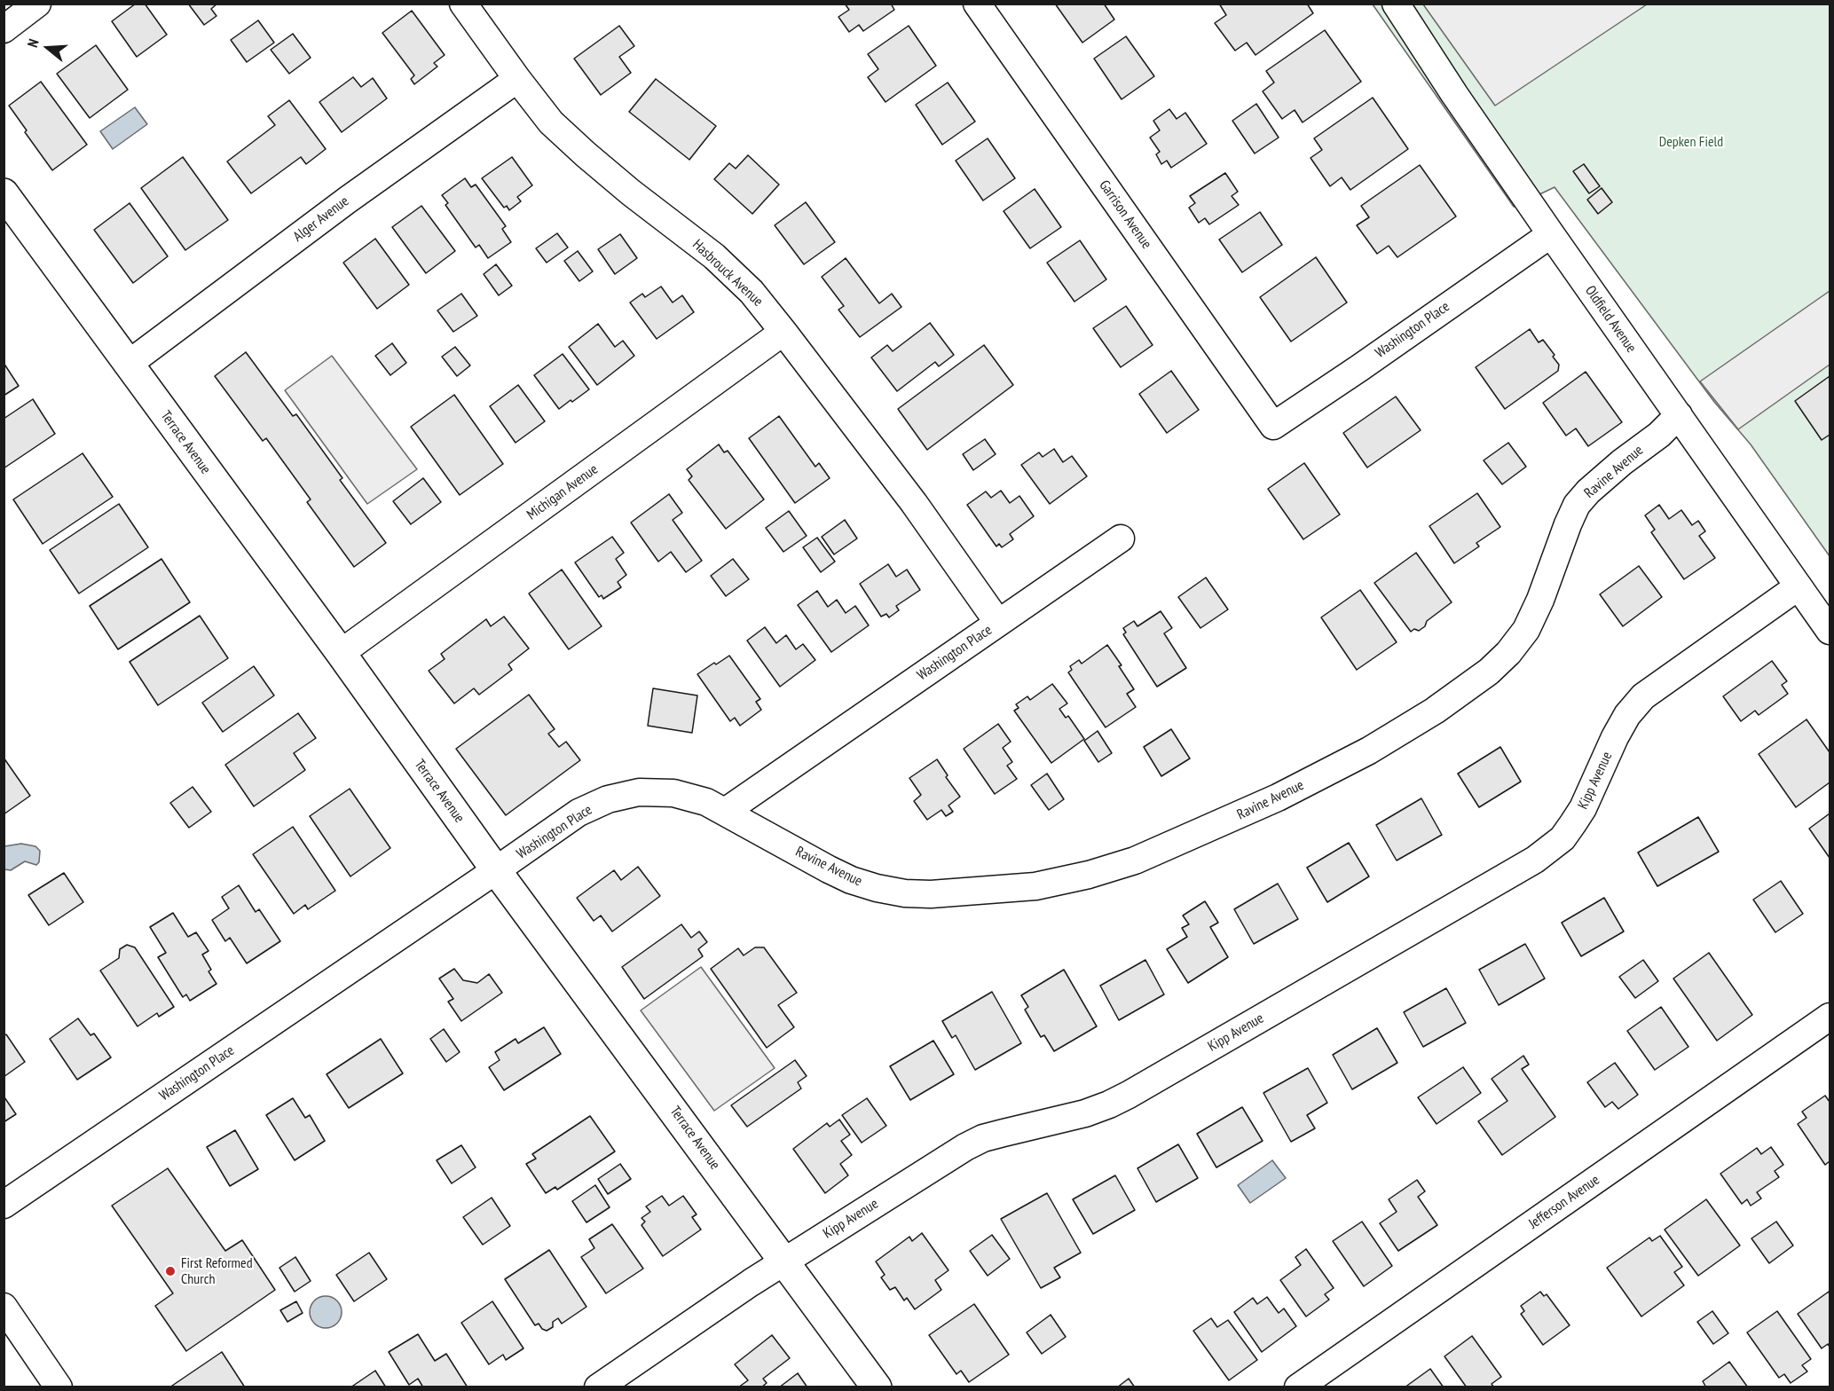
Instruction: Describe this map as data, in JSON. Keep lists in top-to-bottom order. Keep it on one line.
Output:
{"streets":{"main road":["Terrace Avenue"],"street":["Garrison Avenue","Alger Avenue","Hasbrouck Avenue","Oldfield Avenue","Washington Place","Ravine Avenue","Michigan Avenue","Kipp Avenue","Jefferson Avenue"]},"crossings":[["Garrison Avenue","Washington Place"],["Alger Avenue","Hasbrouck Avenue"],["Alger Avenue","Terrace Avenue"],["Hasbrouck Avenue","Washington Place"],["Hasbrouck Avenue","Michigan Avenue"],["Oldfield Avenue","Washington Place"],["Oldfield Avenue","Ravine Avenue"],["Oldfield Avenue","Kipp Avenue"],["Washington Place","Terrace Avenue"],["Washington Place","Ravine Avenue"],["Terrace Avenue","Michigan Avenue"],["Terrace Avenue","Kipp Avenue"]],"parks":["Depken Field"],"places":["First Reformed Church"],"north":"left"}
